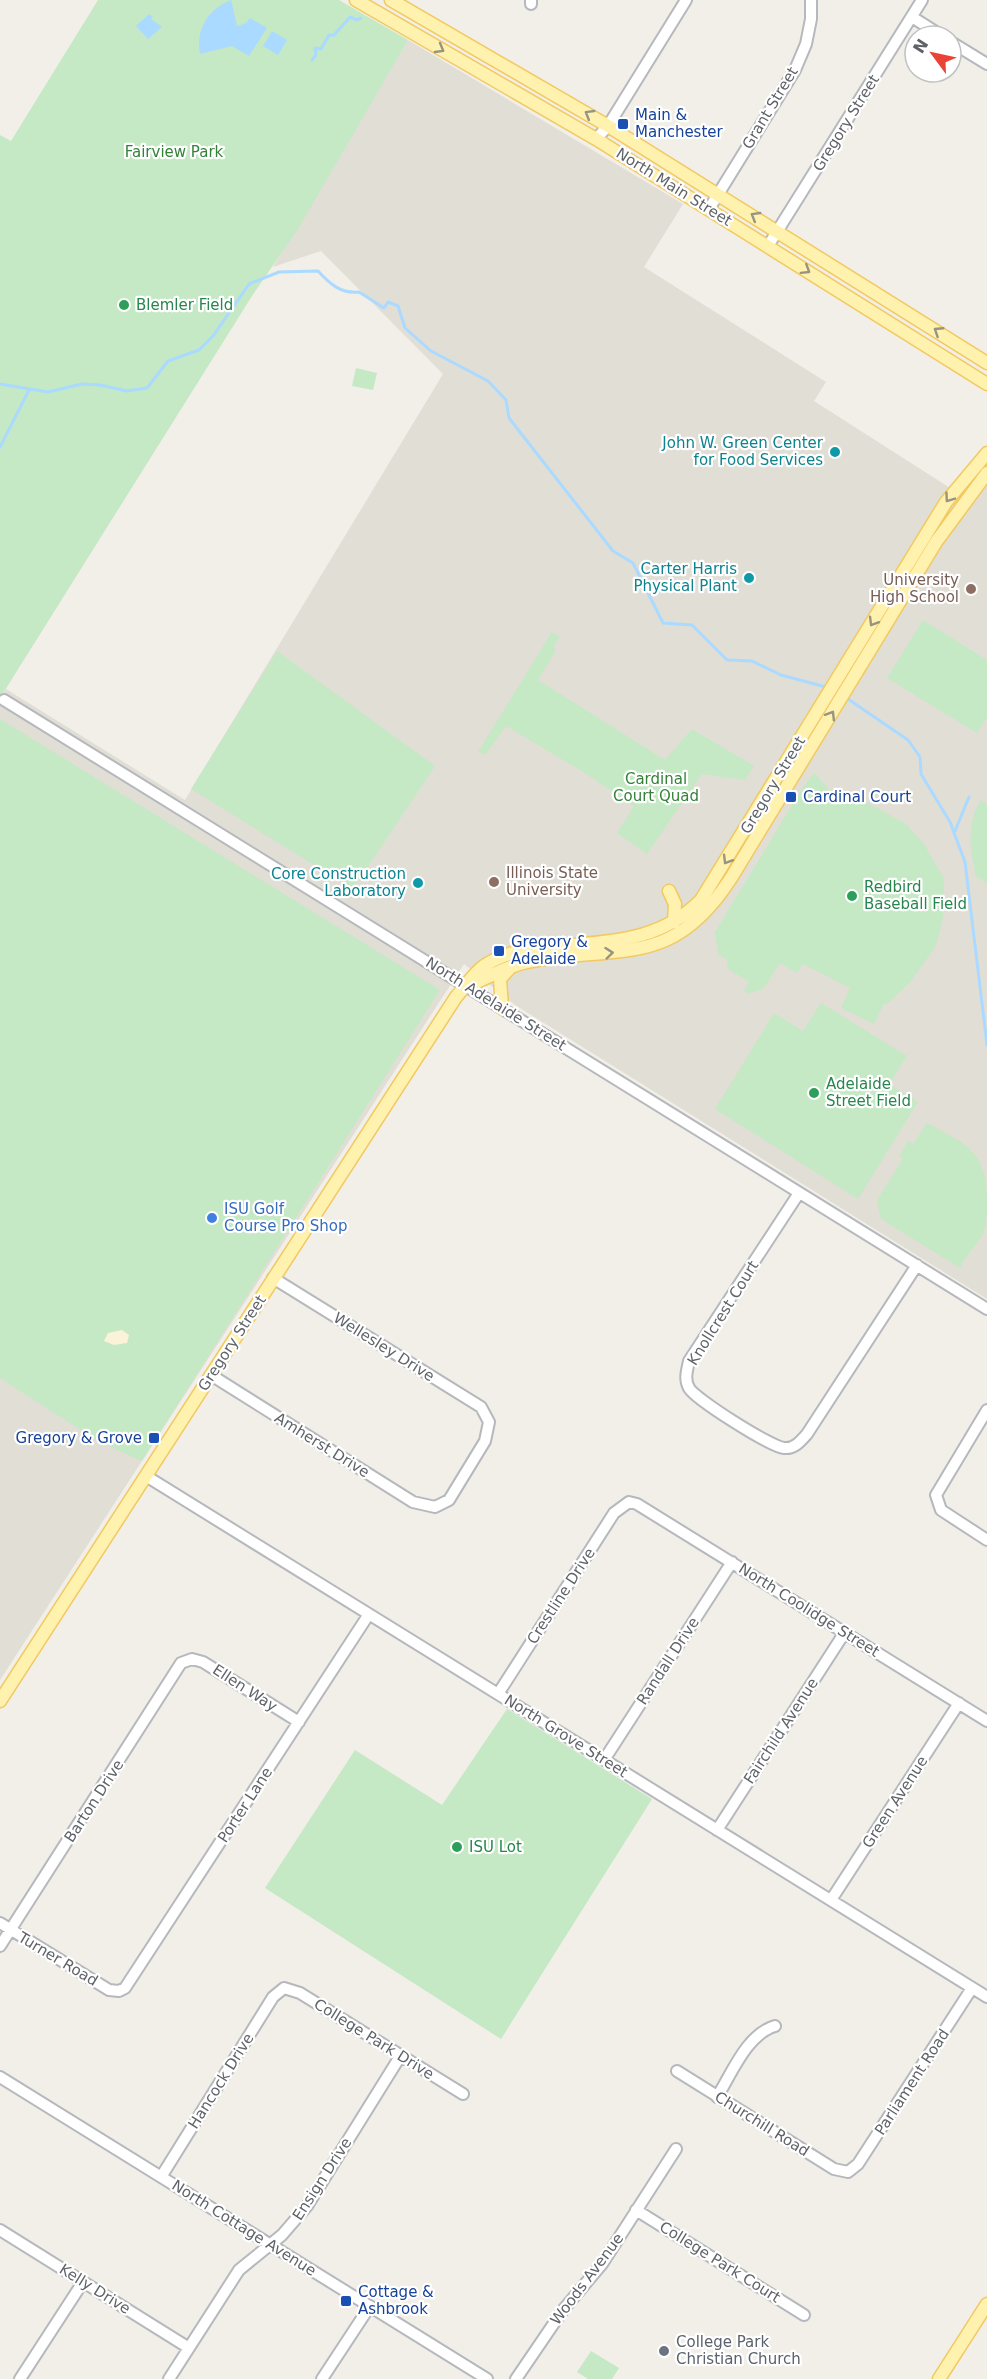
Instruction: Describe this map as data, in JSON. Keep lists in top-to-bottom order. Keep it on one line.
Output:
{"streets":{"main road":["Gregory Street","North Main Street"],"street":["Grant Street","North Adelaide Street","Knollcrest Court","Wellesley Drive","Amherst Drive","Crestline Drive","North Coolidge Street","Randall Drive","Ellen Way","Fairchild Avenue","North Grove Street","Barton Drive","Green Avenue","Porter Lane","Turner Road","College Park Drive","Hancock Drive","Parliament Road","Churchill Road","Ensign Drive","North Cottage Avenue","College Park Court","Woods Avenue","Kelly Drive"]},"crossings":[["Grant Street","North Main Street"],["Gregory Street","North Main Street"],["Gregory Street","North Adelaide Street"],["Gregory Street","Wellesley Drive"],["Gregory Street","Amherst Drive"],["Gregory Street","North Grove Street"],["North Adelaide Street","Knollcrest Court"],["Wellesley Drive","Amherst Drive"],["Crestline Drive","North Coolidge Street"],["Crestline Drive","North Grove Street"],["North Coolidge Street","Randall Drive"],["North Coolidge Street","Fairchild Avenue"],["North Coolidge Street","Green Avenue"],["Randall Drive","North Grove Street"],["Ellen Way","Barton Drive"],["Ellen Way","Porter Lane"],["Fairchild Avenue","North Grove Street"],["North Grove Street","Green Avenue"],["North Grove Street","Porter Lane"],["North Grove Street","Parliament Road"],["Barton Drive","Turner Road"],["Porter Lane","Turner Road"],["College Park Drive","Hancock Drive"],["College Park Drive","Ensign Drive"],["Hancock Drive","North Cottage Avenue"],["Parliament Road","Churchill Road"],["Ensign Drive","North Cottage Avenue"],["Ensign Drive","Kelly Drive"],["College Park Court","Woods Avenue"]],"parks":["Fairview Park","Cardinal Court Quad"],"places":{"transit":["Main & Manchester","Cardinal Court","Gregory & Adelaide","Gregory & Grove","Cottage & Ashbrook"],"other":["Blemler Field","John W. Green Center for Food Services","Carter Harris Physical Plant","University High School","Illinois State University","Core Construction Laboratory","Redbird Baseball Field","Adelaide Street Field","ISU Golf Course Pro Shop","ISU Lot","College Park Christian Church"]},"north":"top left"}
